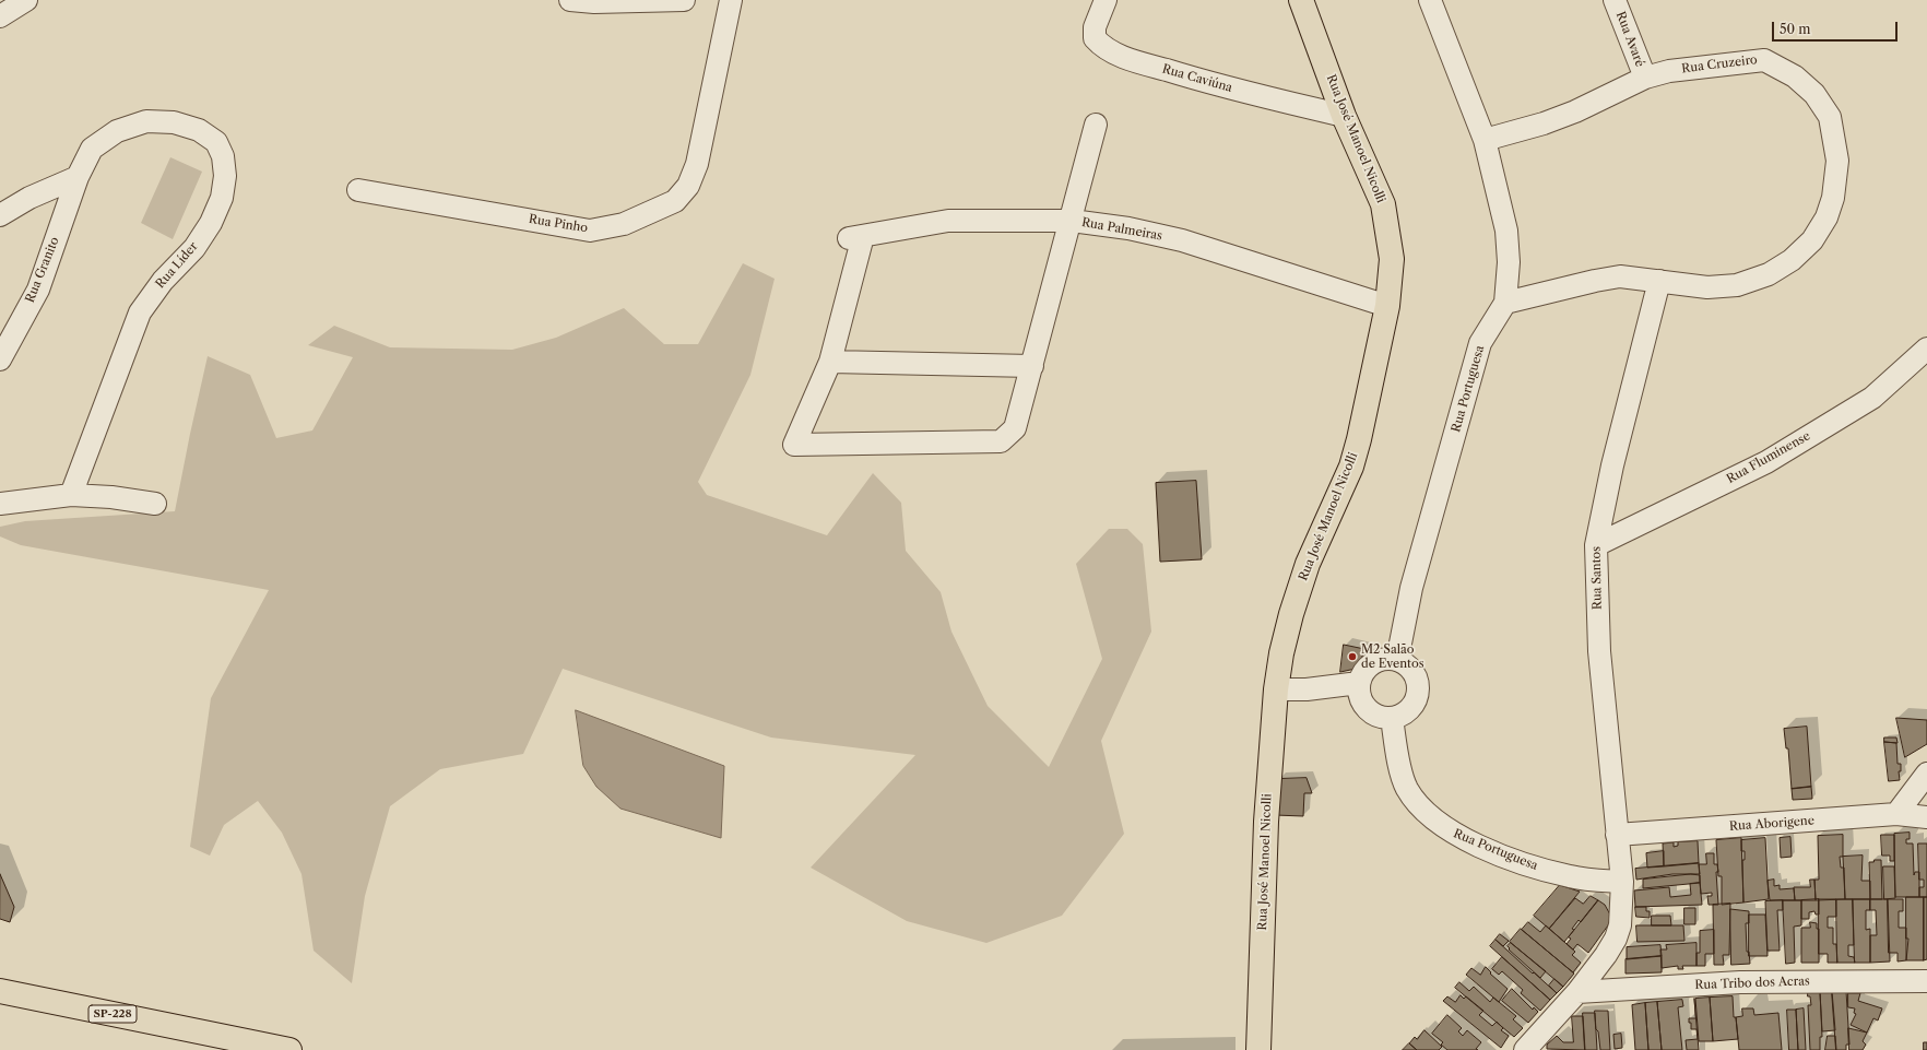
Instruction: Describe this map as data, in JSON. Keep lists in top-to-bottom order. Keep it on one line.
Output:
{"streets":{"main road":["Rua José Manoel Nicolli","SP-228"],"street":["Rua Avaré","Rua Cruzeiro","Rua Caviúna","Rua Pinho","Rua Palmeiras","Rua Líder","Rua Granito","Rua Portuguesa","Rua Fluminense","Rua Santos","Rua Aborigene","Rua Tribo dos Acras"]},"crossings":[["Rua Avaré","Rua Cruzeiro"],["Rua Cruzeiro","Rua Portuguesa"],["Rua Cruzeiro","Rua Santos"],["Rua Caviúna","Rua José Manoel Nicolli"],["Rua José Manoel Nicolli","Rua Palmeiras"],["Rua Líder","Rua Granito"],["Rua Portuguesa","Rua Santos"],["Rua Fluminense","Rua Santos"],["Rua Santos","Rua Aborigene"],["Rua Santos","Rua Tribo dos Acras"]],"places":["M2 Salão de Eventos"],"scale_bar":"50 m"}
